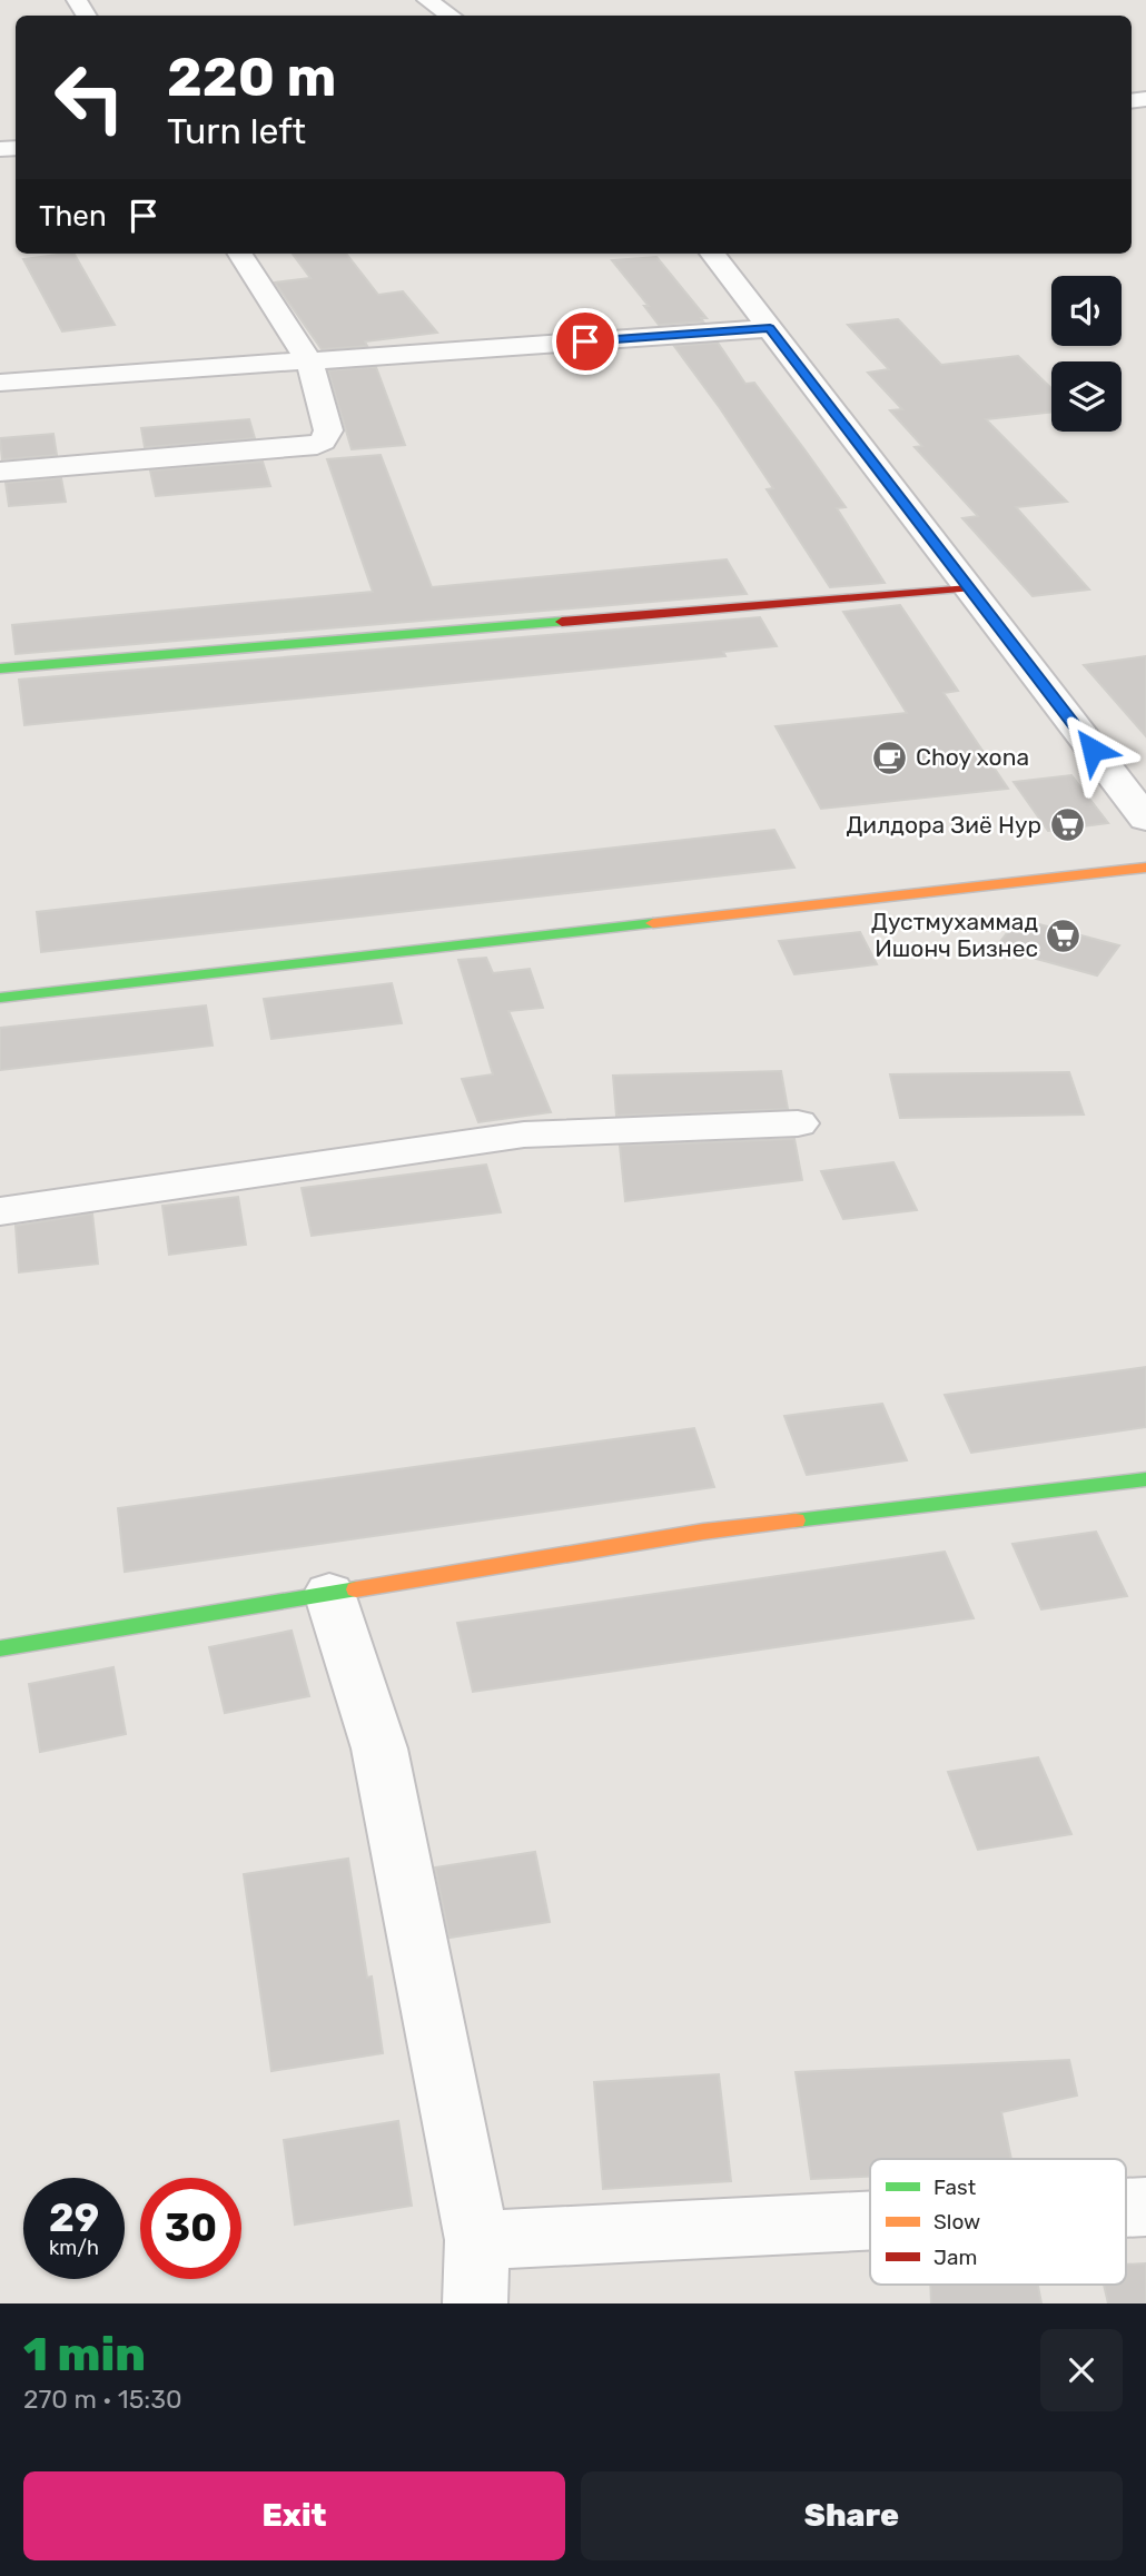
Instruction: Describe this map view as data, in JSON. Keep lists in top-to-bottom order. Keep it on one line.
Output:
{"places":{"cafe":["Choy xona"],"supermarket":["Дилдора Зиё Нур","Дустмухаммад Ишонч Бизнес"]},"legend":["Fast","Slow","Jam"],"page":{"turn":["220 m","Turn left"],"then":"Then","speed":"29 km/h","limit":"30","heading":["1 min","270 m · 15:30"],"buttons":["Exit","Share"]}}
